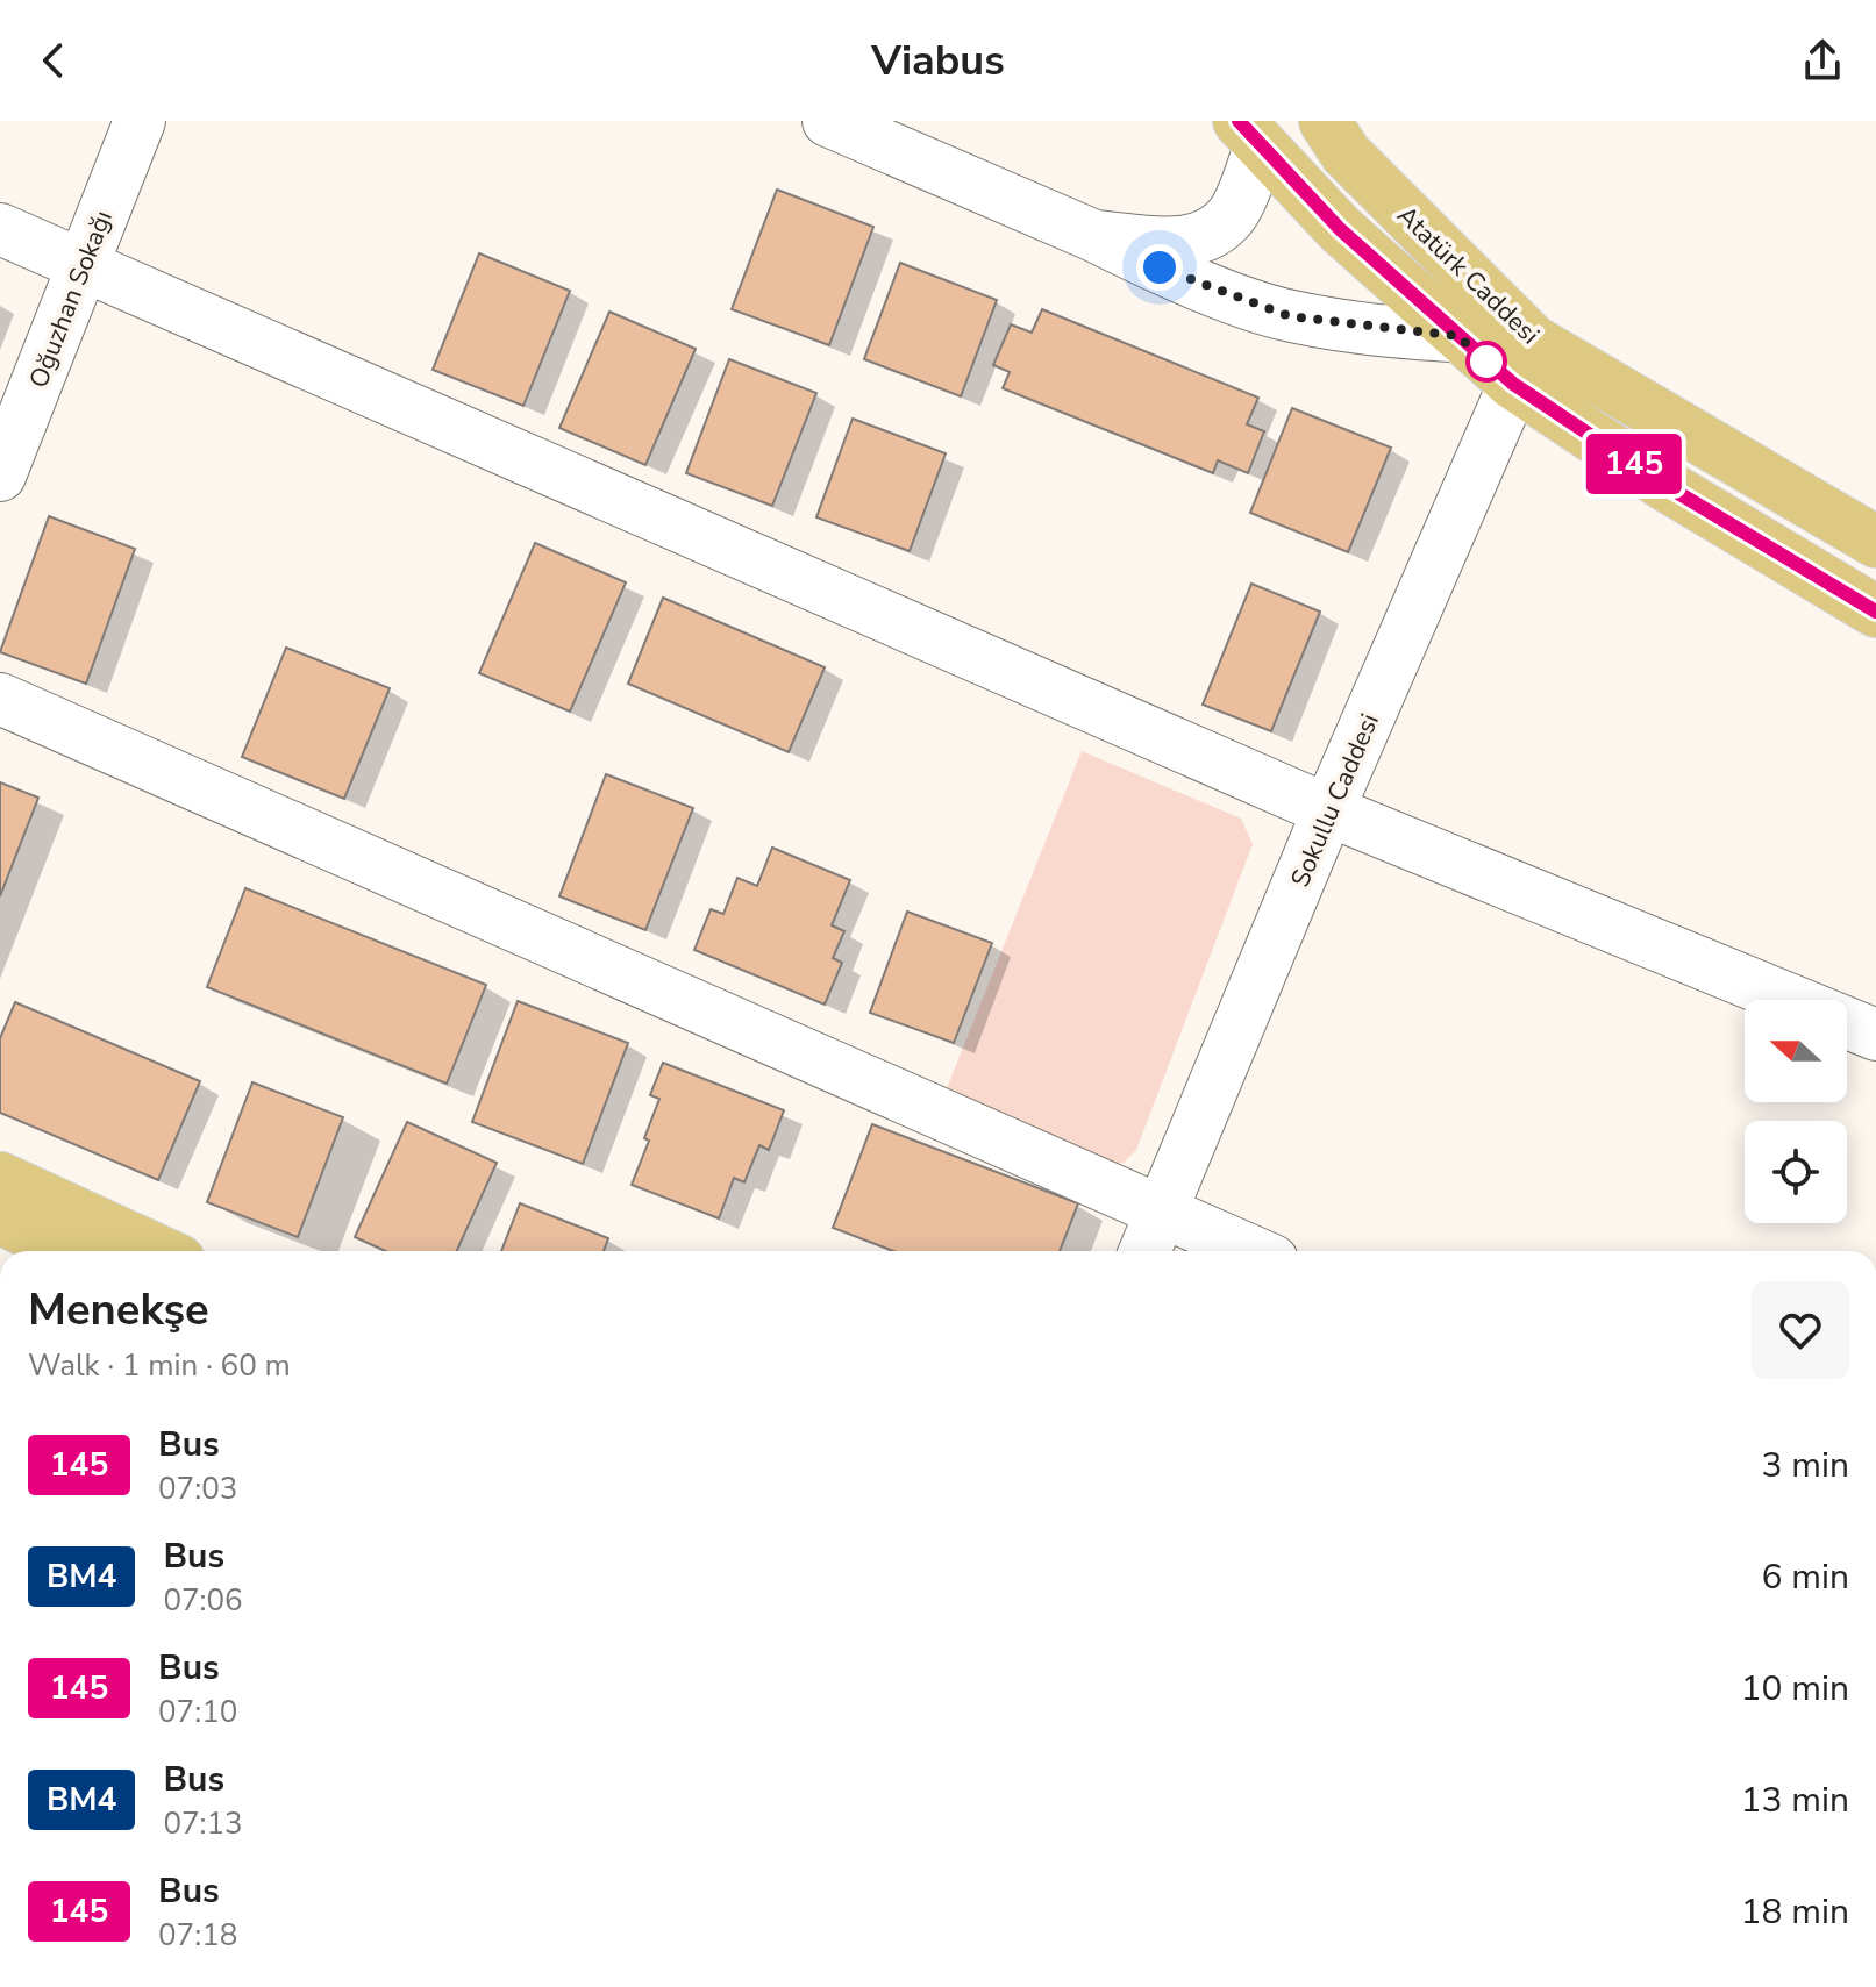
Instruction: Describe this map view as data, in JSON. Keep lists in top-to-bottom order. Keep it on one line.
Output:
{"streets":{"main road":["Atatürk Caddesi"],"street":["Oğuzhan Sokağı","Sokullu Caddesi"]},"crossings":[["Atatürk Caddesi","Sokullu Caddesi"]],"lines":["bus line 145"],"north":"left","page":{"header":"Viabus","on_map":"145","heading":["Menekşe","Walk · 1 min · 60 m"],"list":[{"mark":"145","name":"Bus","note":"07:03","value":"3 min"},{"mark":"BM4","name":"Bus","note":"07:06","value":"6 min"},{"mark":"145","name":"Bus","note":"07:10","value":"10 min"},{"mark":"BM4","name":"Bus","note":"07:13","value":"13 min"},{"mark":"145","name":"Bus","note":"07:18","value":"18 min"}]}}
